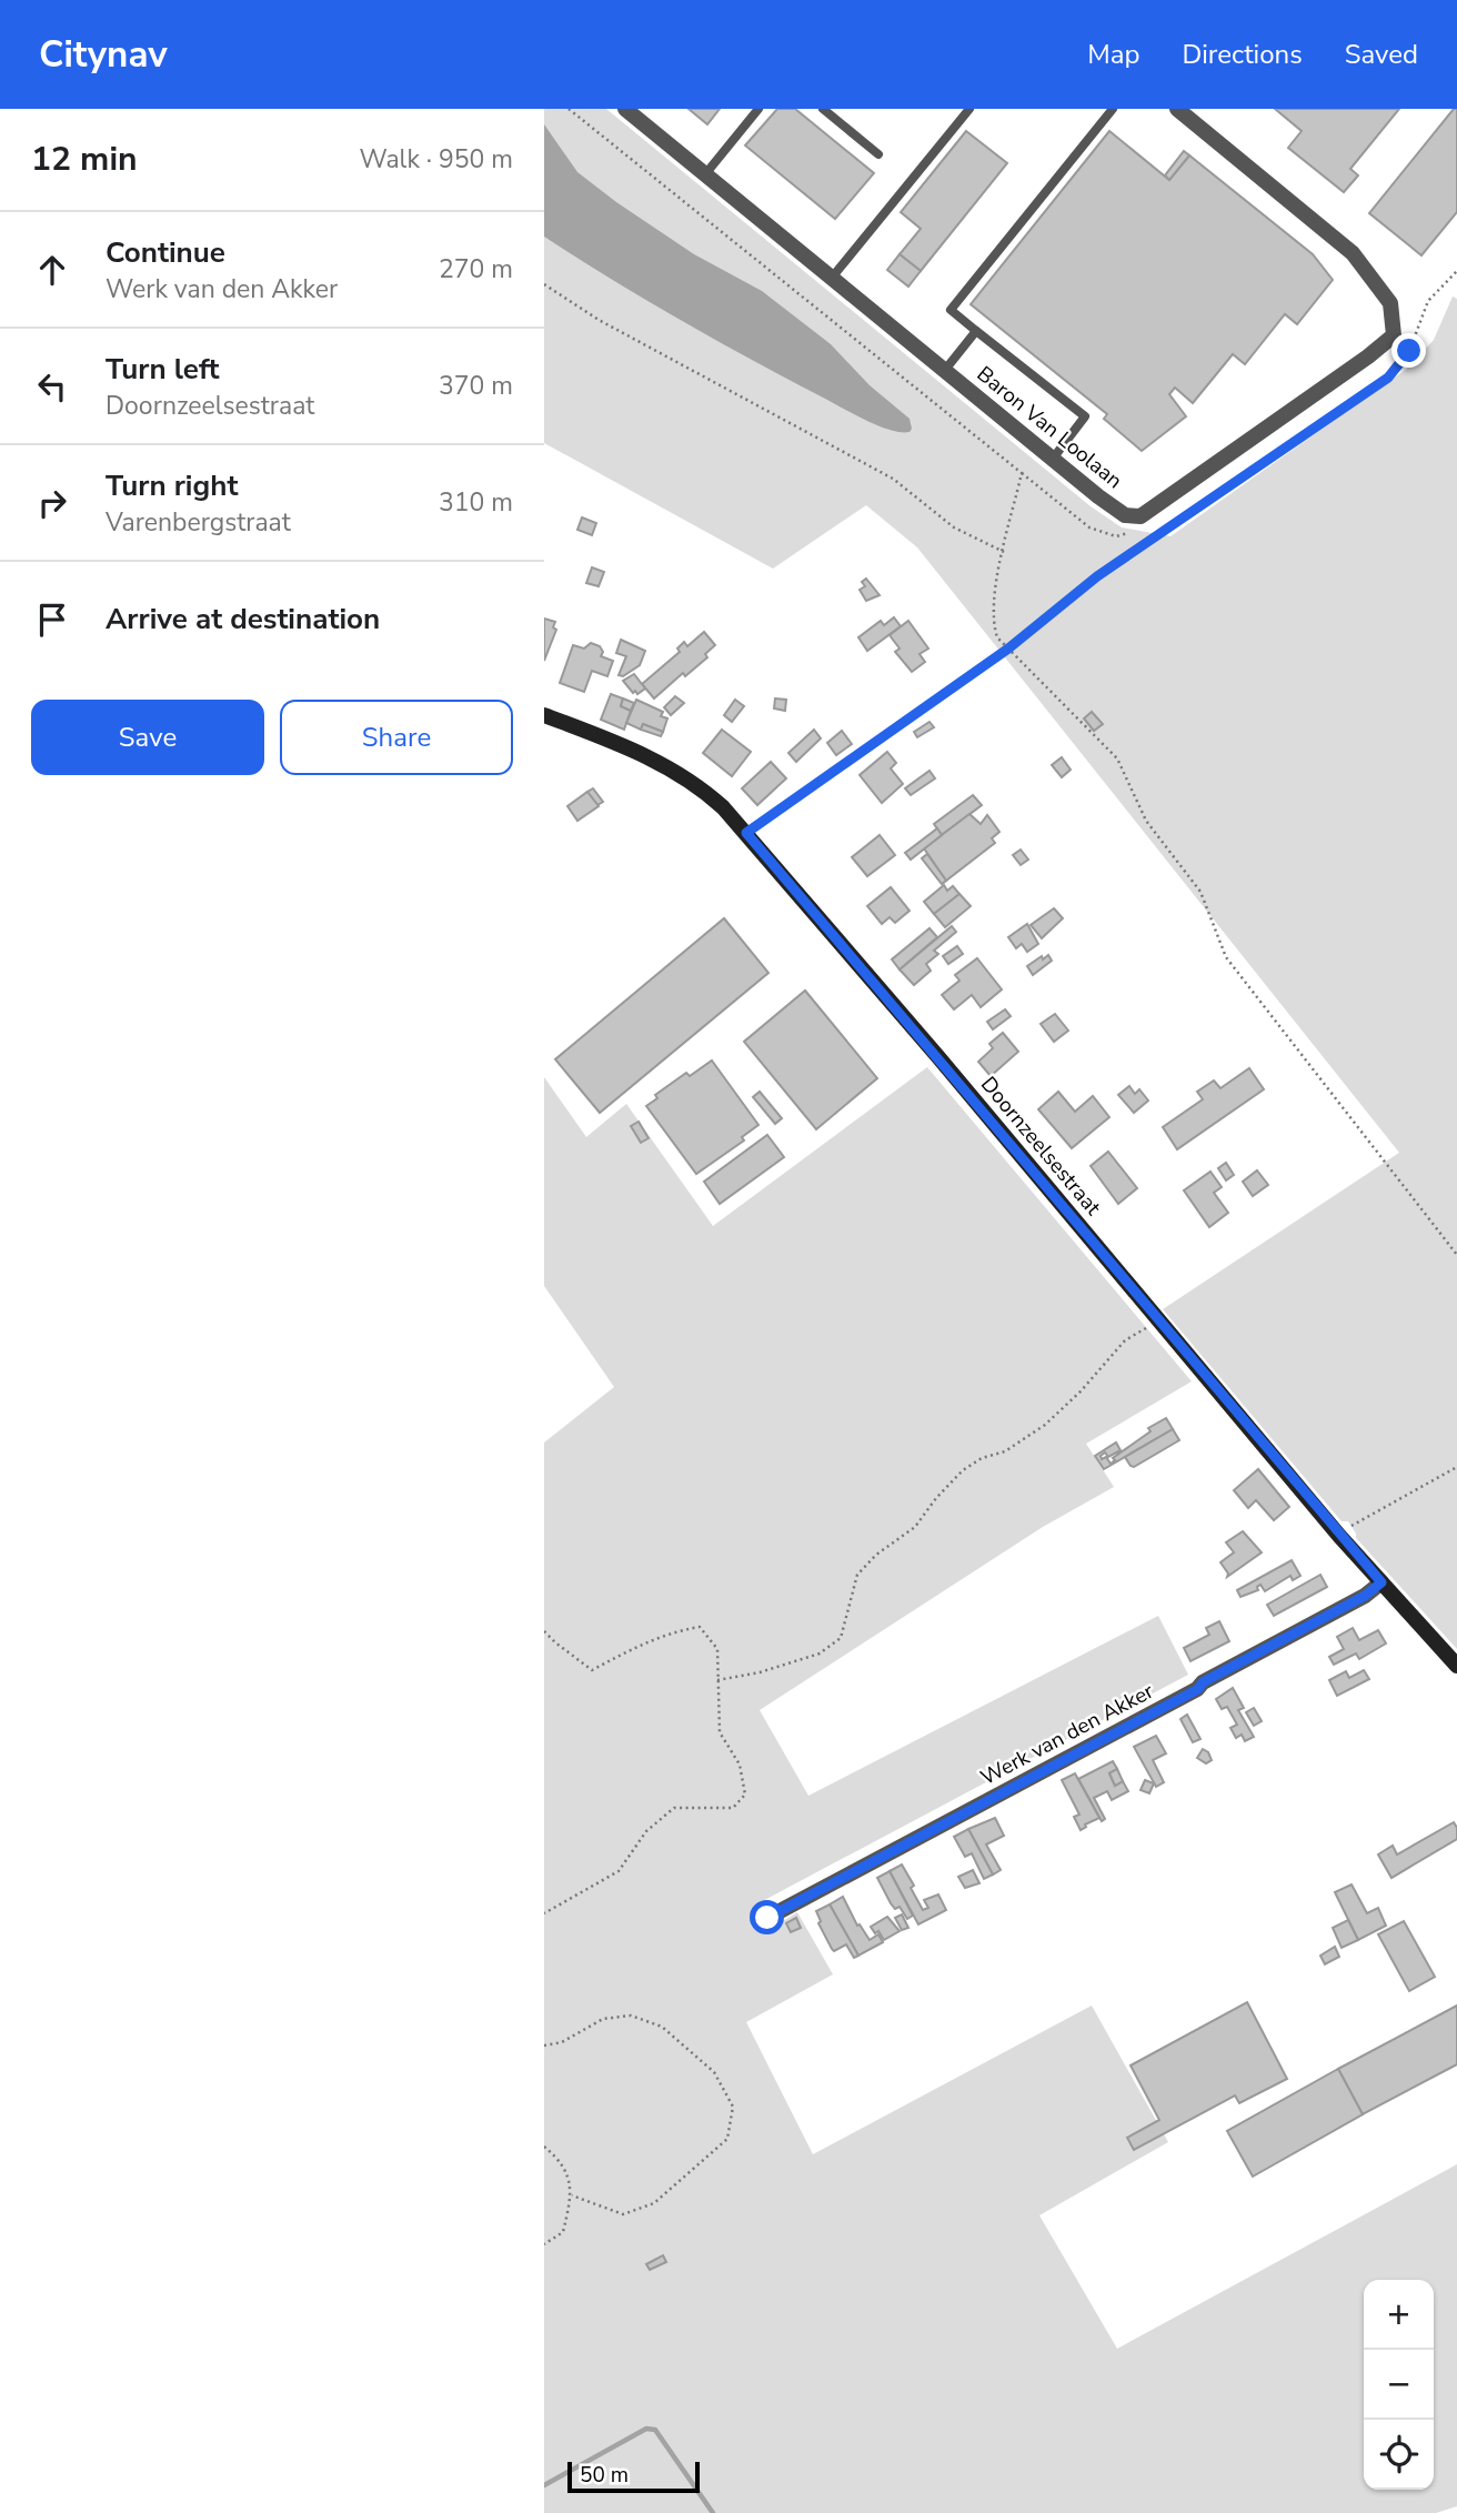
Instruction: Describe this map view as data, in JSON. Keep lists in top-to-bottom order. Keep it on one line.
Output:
{"streets":{"main road":["Doornzeelsestraat"],"street":["Baron Van Loolaan","Werk van den Akker"]},"crossings":[["Doornzeelsestraat","Werk van den Akker"]],"scale_bar":"50 m","page":{"header":"Citynav","nav":["Map","Directions","Saved"],"heading":["12 min","Walk · 950 m"],"list":[["Continue","Werk van den Akker","270 m"],["Turn left","Doornzeelsestraat","370 m"],["Turn right","Varenbergstraat","310 m"],"Arrive at destination"],"buttons":["Save","Share"],"map_buttons":["+","−"],"scale":"50 m"}}
